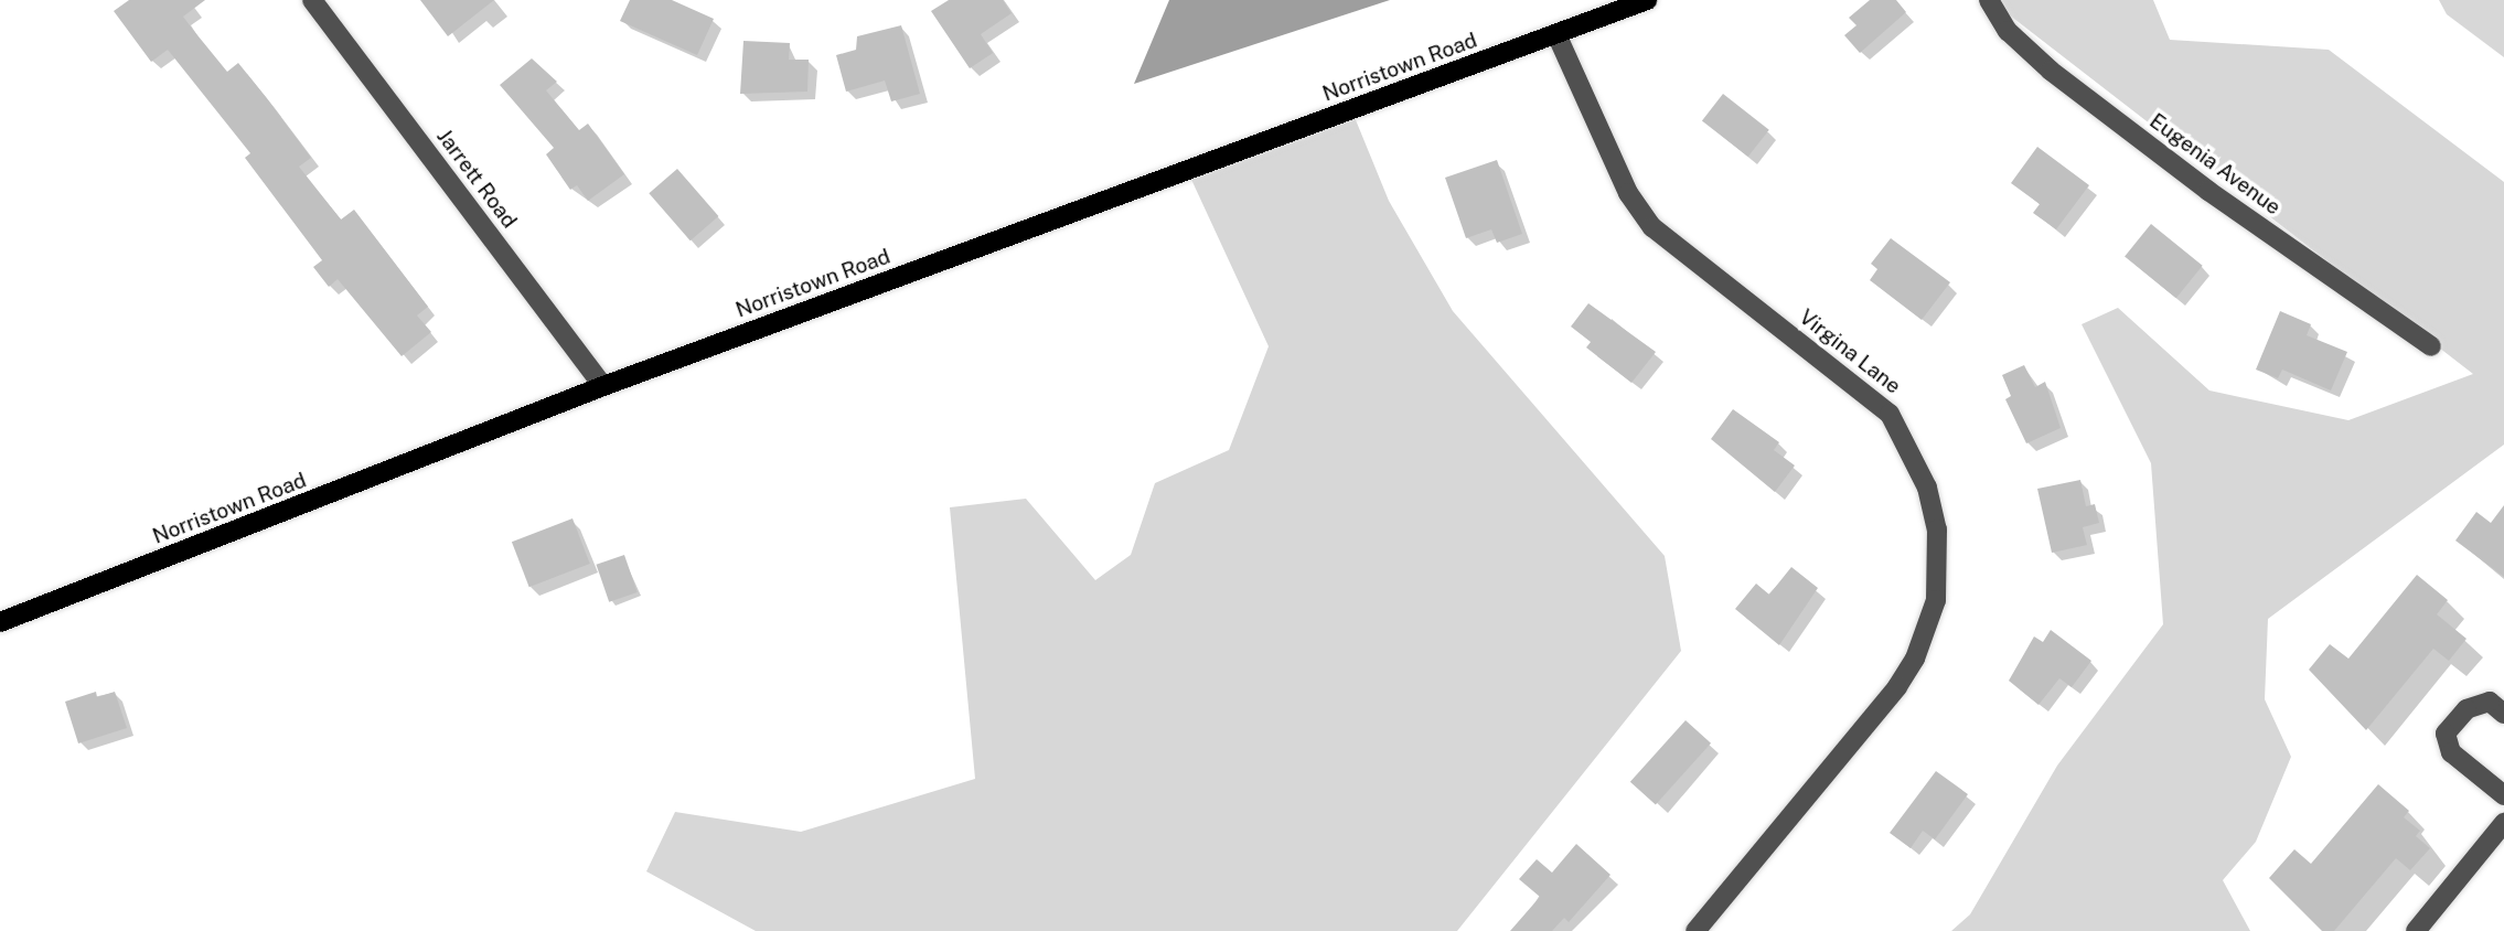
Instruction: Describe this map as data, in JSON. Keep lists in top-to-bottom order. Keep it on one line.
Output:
{"streets":{"main road":["Norristown Road"],"street":["Eugenia Avenue","Jarrett Road","Virgina Lane"]},"crossings":[["Norristown Road","Jarrett Road"],["Norristown Road","Virgina Lane"]]}
